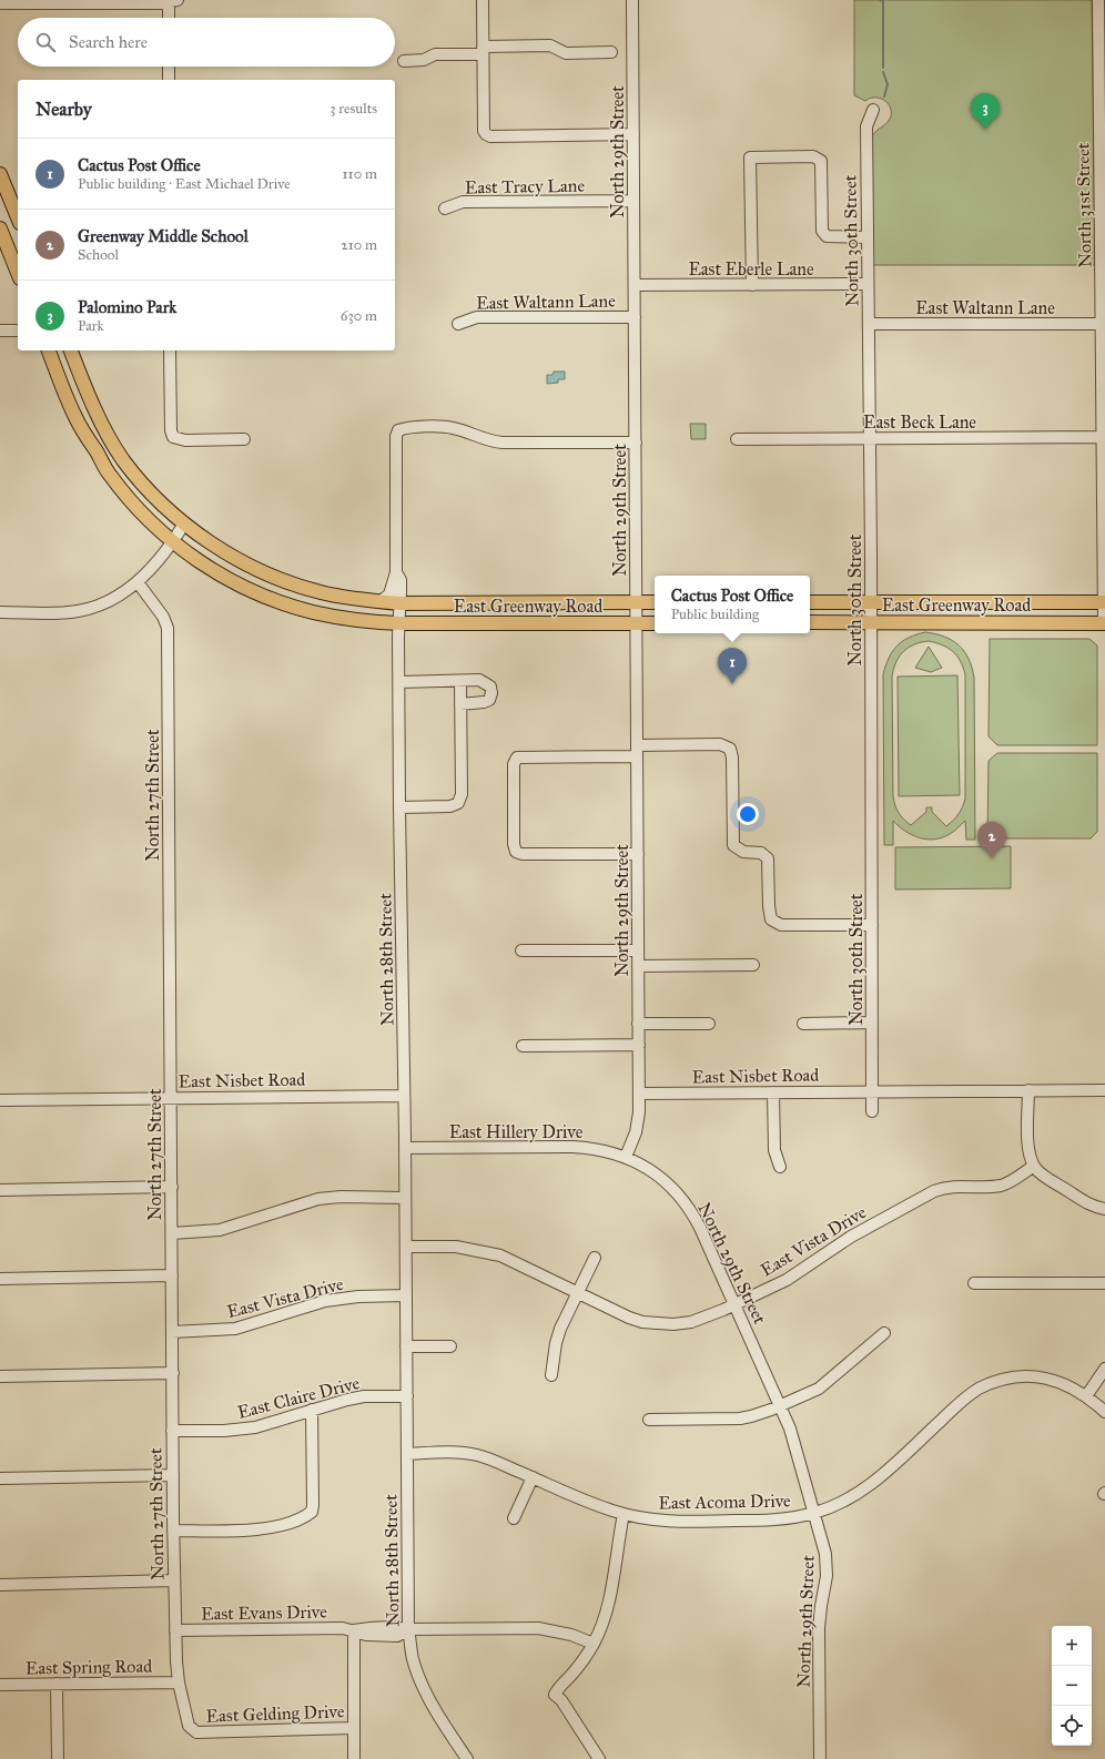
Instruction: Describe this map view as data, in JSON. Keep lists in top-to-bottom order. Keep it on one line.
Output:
{"streets":{"main road":["East Greenway Road"],"street":["North 29th Street","East Tracy Lane","North 31st Street","North 30th Street","East Eberle Lane","East Waltann Lane","East Beck Lane","North 27th Street","North 28th Street","East Nisbet Road","East Hillery Drive","East Vista Drive","East Claire Drive","East Acoma Drive","East Evans Drive","East Spring Road","East Gelding Drive"]},"crossings":[["North 29th Street","East Tracy Lane"],["North 29th Street","East Eberle Lane"],["North 29th Street","East Waltann Lane"],["North 29th Street","East Greenway Road"],["North 29th Street","North 28th Street"],["North 29th Street","East Nisbet Road"],["North 29th Street","East Hillery Drive"],["North 29th Street","East Vista Drive"],["North 29th Street","East Acoma Drive"],["North 31st Street","East Waltann Lane"],["North 31st Street","East Beck Lane"],["North 31st Street","East Greenway Road"],["North 30th Street","East Eberle Lane"],["North 30th Street","East Waltann Lane"],["North 30th Street","East Beck Lane"],["North 30th Street","East Greenway Road"],["North 30th Street","East Nisbet Road"],["East Greenway Road","North 28th Street"],["North 27th Street","East Nisbet Road"],["North 27th Street","East Vista Drive"],["North 27th Street","East Claire Drive"],["North 27th Street","East Evans Drive"],["North 27th Street","East Spring Road"],["North 27th Street","East Gelding Drive"],["North 28th Street","East Nisbet Road"],["North 28th Street","East Hillery Drive"],["North 28th Street","East Vista Drive"],["North 28th Street","East Claire Drive"],["North 28th Street","East Acoma Drive"],["North 28th Street","East Evans Drive"]],"page":{"search":"Search here","heading":["Nearby","3 results"],"pins":["3","1","2"],"list":[{"mark":"1","name":"Cactus Post Office","note":"Public building · East Michael Drive","value":"110 m"},{"mark":"2","name":"Greenway Middle School","note":"School","value":"210 m"},{"mark":"3","name":"Palomino Park","note":"Park","value":"630 m"}],"popup":["Cactus Post Office","Public building"],"map_buttons":["+","−"]}}
